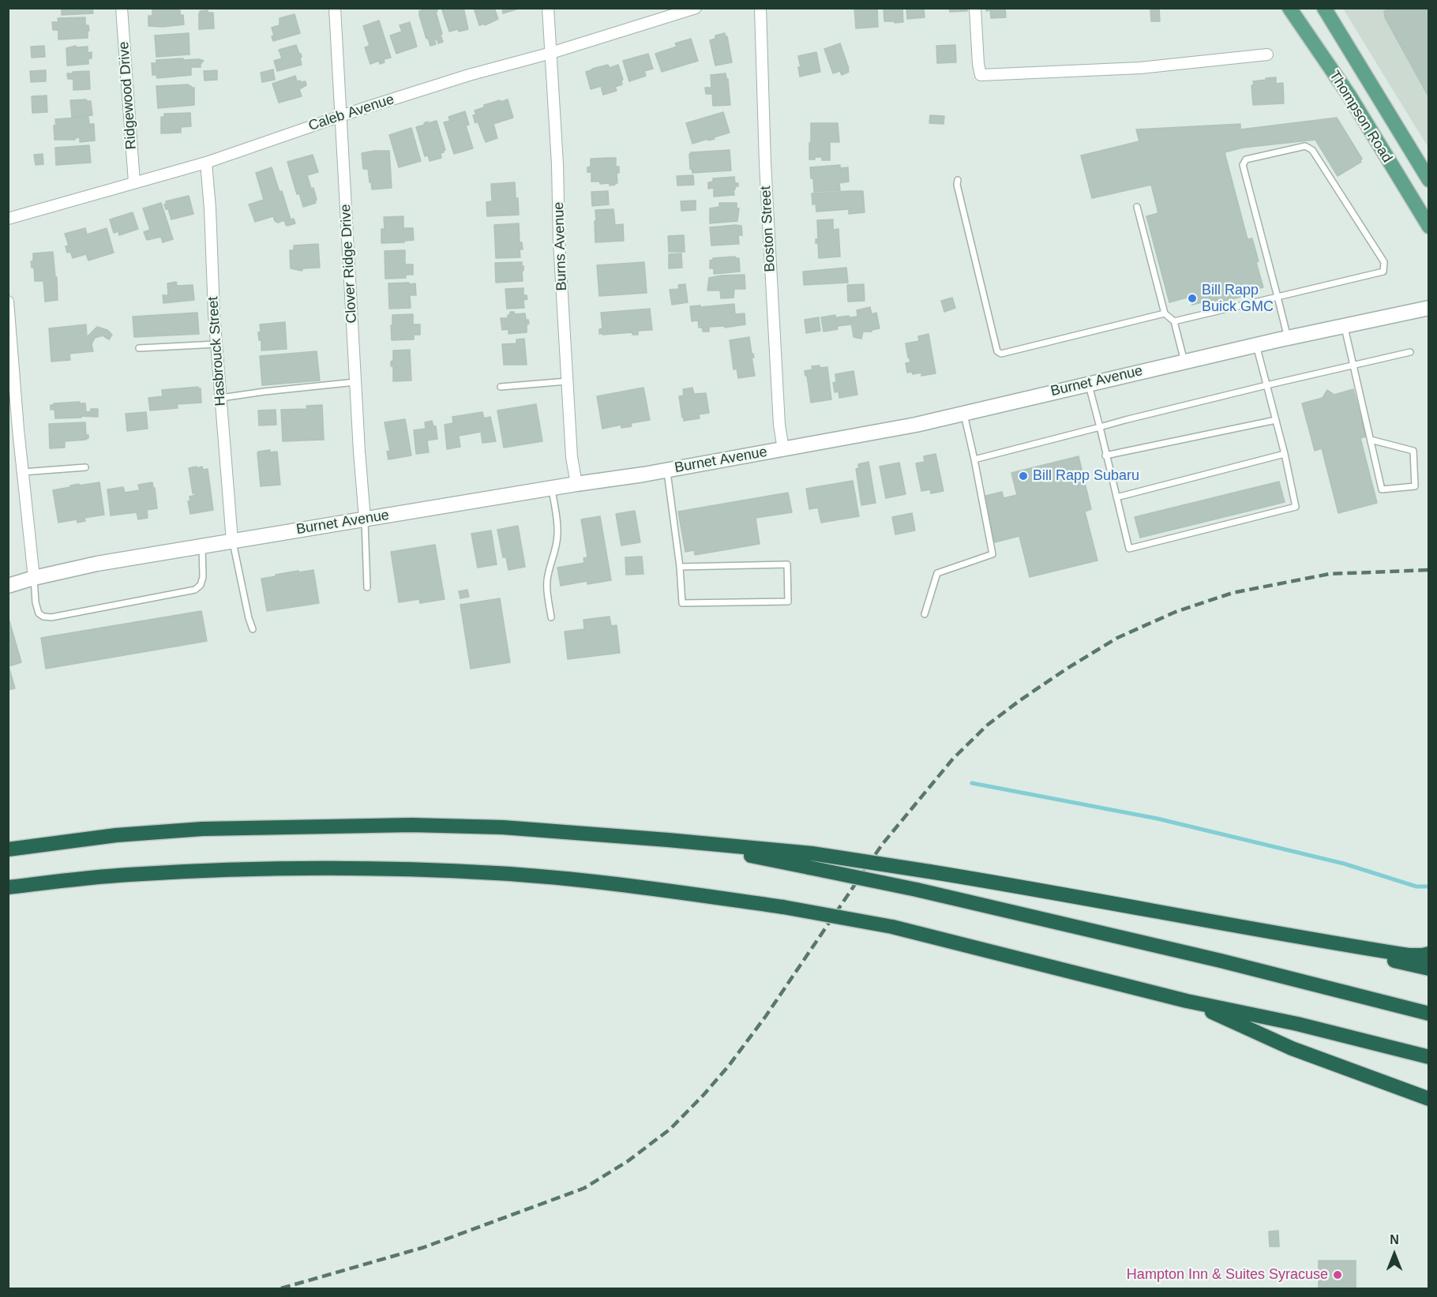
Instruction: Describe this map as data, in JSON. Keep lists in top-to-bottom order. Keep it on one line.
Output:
{"streets":{"main road":["Thompson Road"],"street":["Ridgewood Drive","Caleb Avenue","Boston Street","Burns Avenue","Clover Ridge Drive","Hasbrouck Street","Burnet Avenue"]},"crossings":[["Ridgewood Drive","Caleb Avenue"],["Caleb Avenue","Burns Avenue"],["Caleb Avenue","Clover Ridge Drive"],["Caleb Avenue","Hasbrouck Street"],["Boston Street","Burnet Avenue"],["Burns Avenue","Burnet Avenue"],["Clover Ridge Drive","Burnet Avenue"],["Hasbrouck Street","Burnet Avenue"]],"places":["Bill Rapp Buick GMC","Bill Rapp Subaru","Hampton Inn & Suites Syracuse"],"north":"top"}
